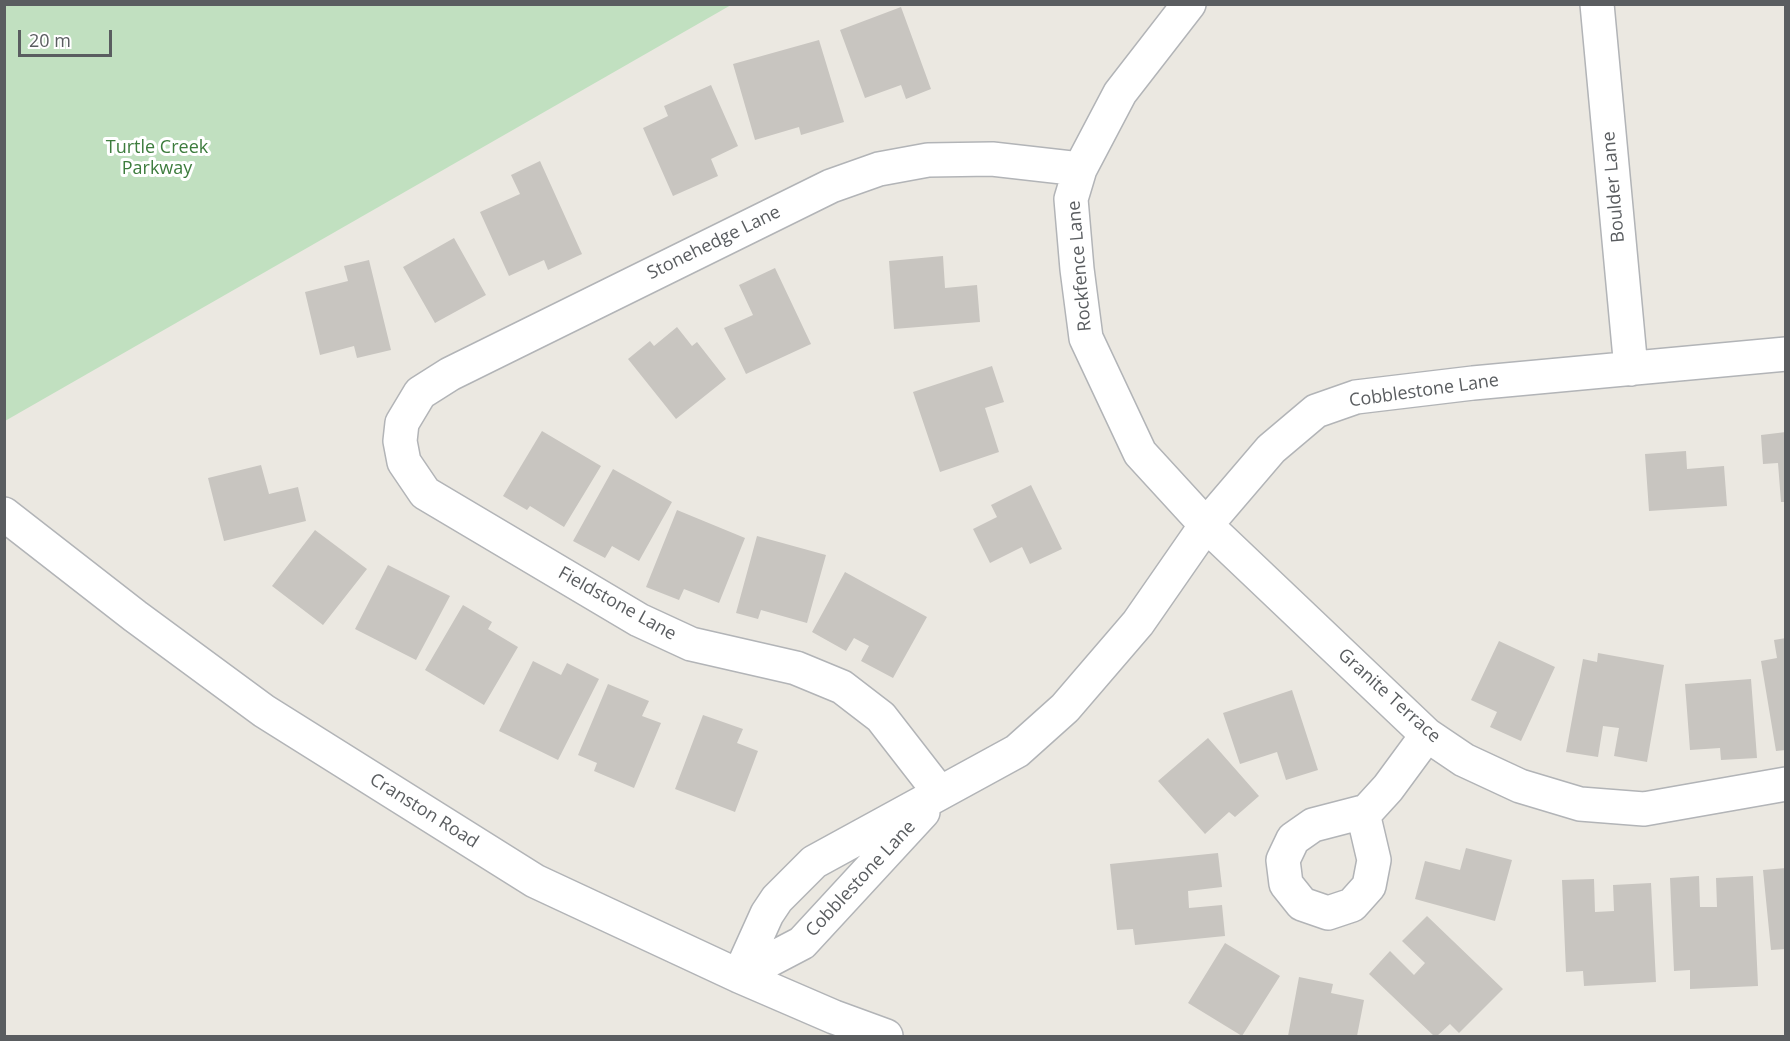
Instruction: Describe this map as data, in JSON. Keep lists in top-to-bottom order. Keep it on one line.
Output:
{"streets":{"street":["Boulder Lane","Stonehedge Lane","Rockfence Lane","Cobblestone Lane","Fieldstone Lane","Granite Terrace","Cranston Road"]},"crossings":[["Boulder Lane","Cobblestone Lane"],["Stonehedge Lane","Rockfence Lane"],["Stonehedge Lane","Fieldstone Lane"],["Rockfence Lane","Cobblestone Lane"],["Rockfence Lane","Granite Terrace"],["Cobblestone Lane","Fieldstone Lane"],["Cobblestone Lane","Granite Terrace"],["Cobblestone Lane","Cranston Road"]],"parks":["Turtle Creek Parkway"],"scale_bar":"20 m"}
